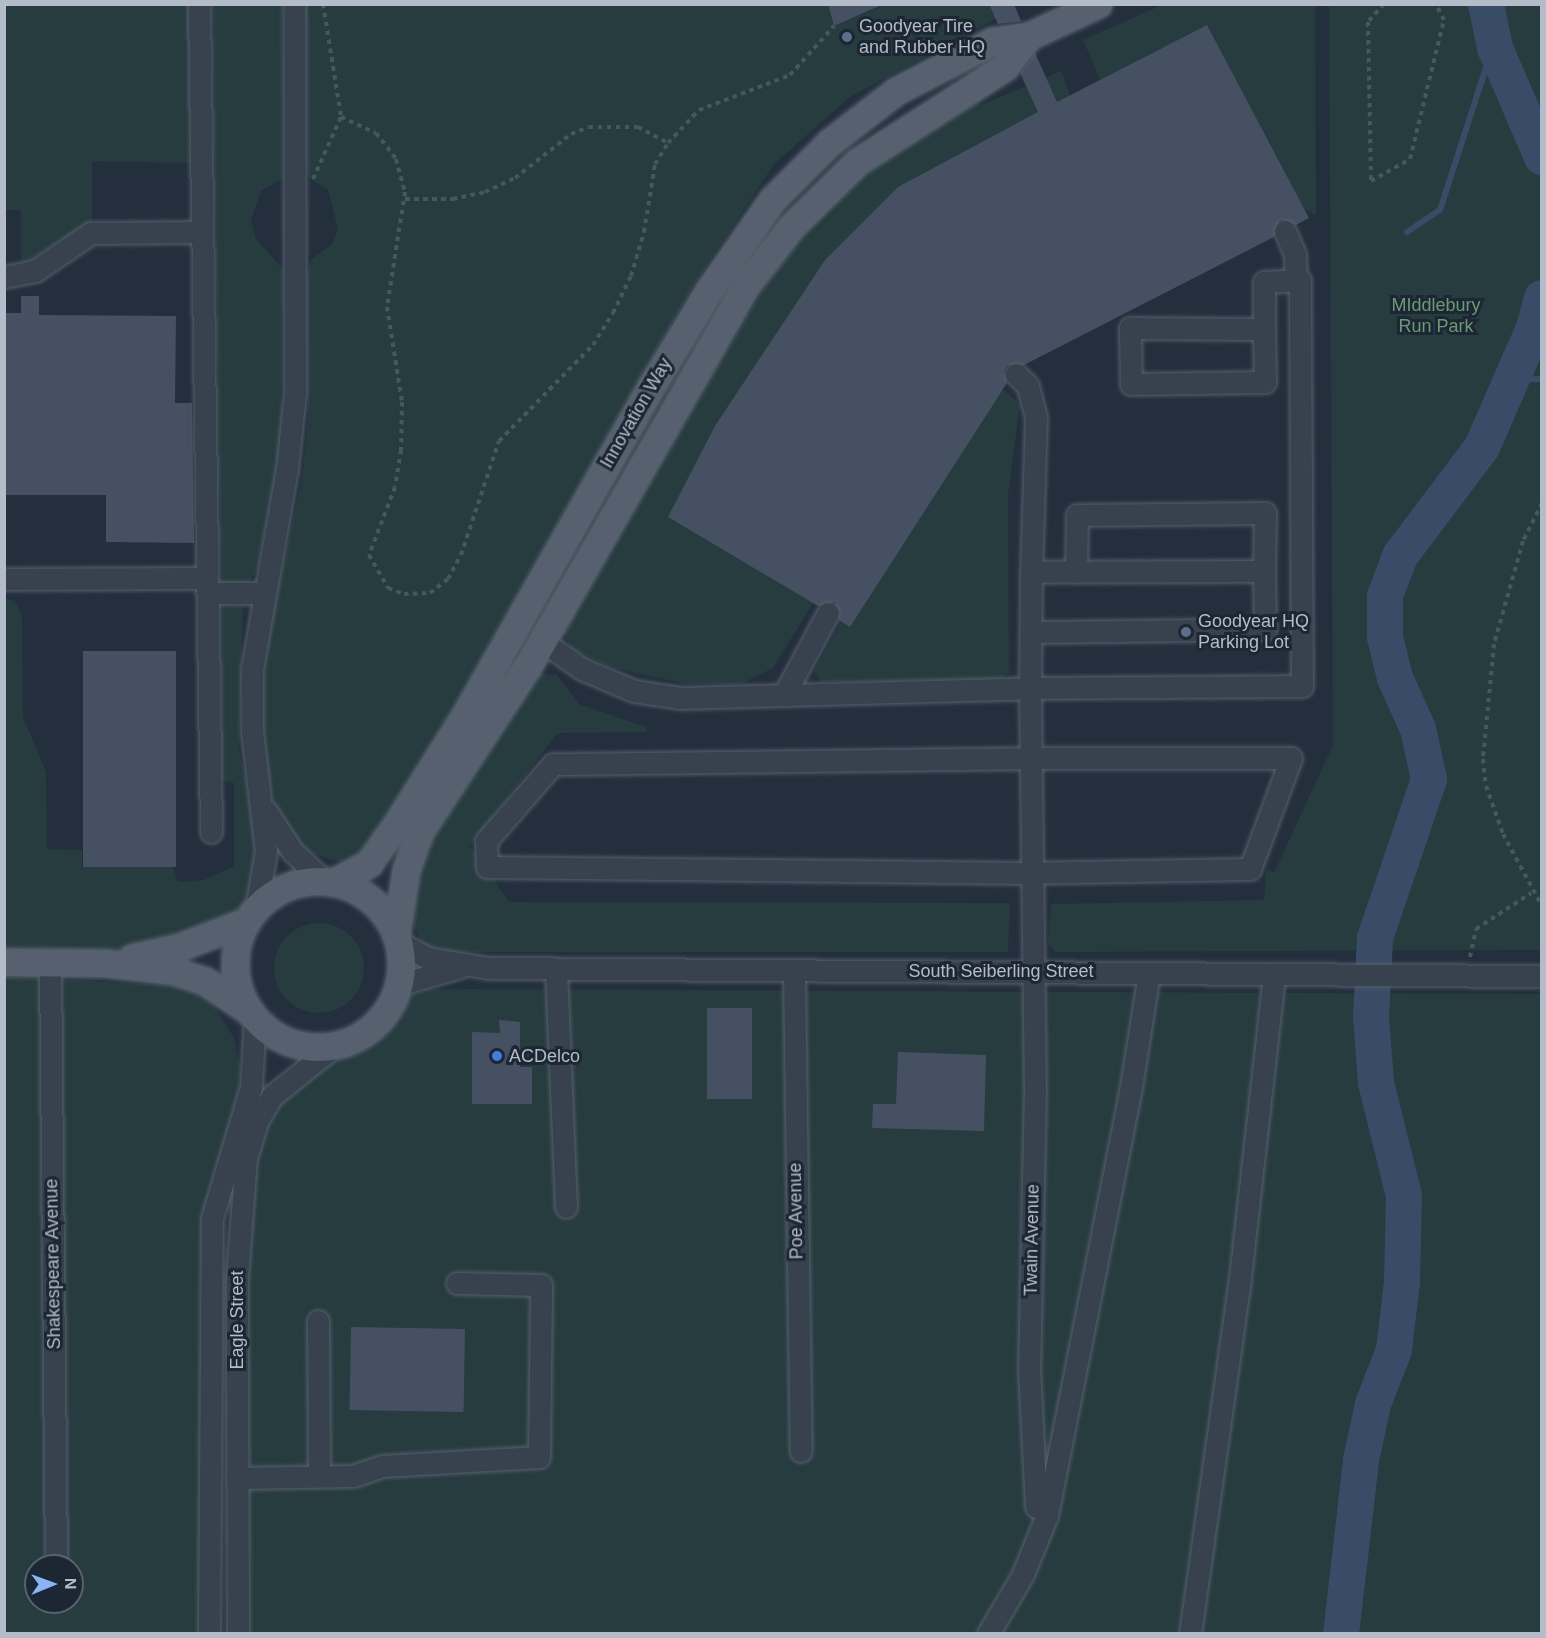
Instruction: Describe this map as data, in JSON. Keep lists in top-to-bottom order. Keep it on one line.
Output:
{"streets":{"main road":["Innovation Way"],"street":["South Seiberling Street","Poe Avenue","Twain Avenue","Shakespeare Avenue","Eagle Street"]},"crossings":[["Innovation Way","South Seiberling Street"],["Innovation Way","Eagle Street"],["South Seiberling Street","Poe Avenue"],["South Seiberling Street","Twain Avenue"],["South Seiberling Street","Eagle Street"]],"parks":["MIddlebury Run Park"],"places":["Goodyear Tire and Rubber HQ","Goodyear HQ Parking Lot","ACDelco"],"north":"right"}
